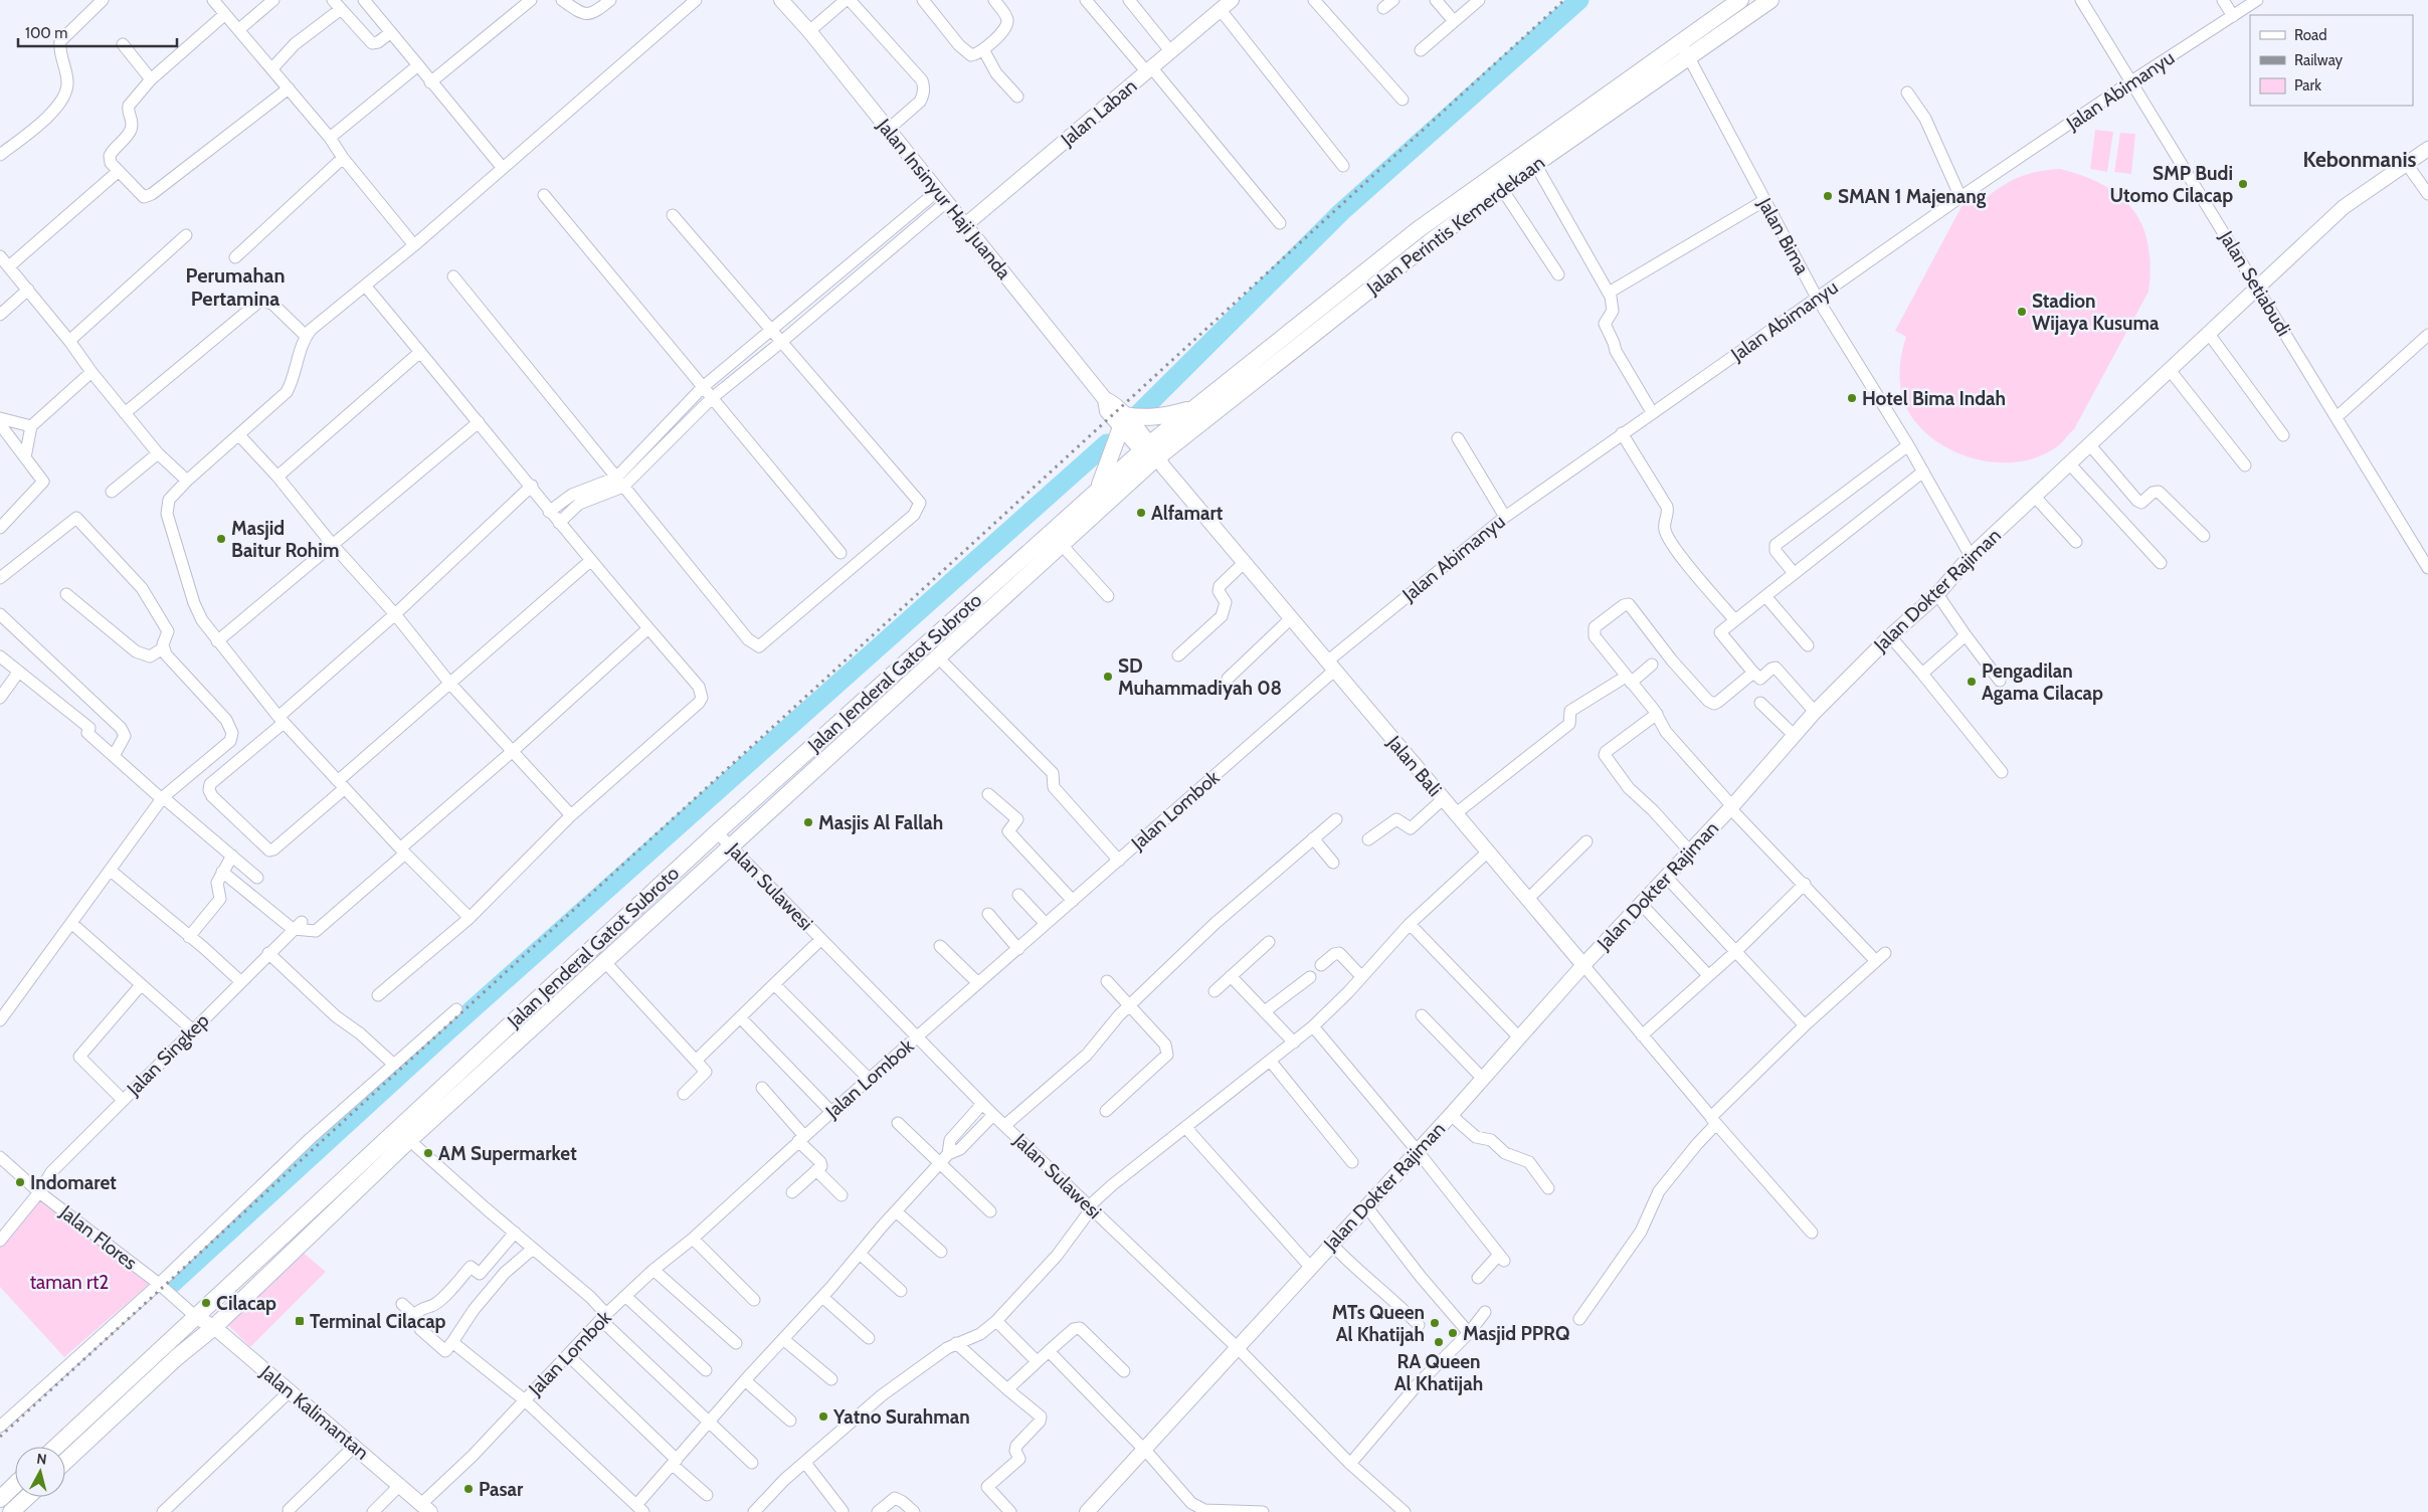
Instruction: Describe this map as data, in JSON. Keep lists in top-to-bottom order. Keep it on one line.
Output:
{"streets":{"main road":["Jalan Perintis Kemerdekaan","Jalan Jenderal Gatot Subroto"],"street":["Jalan Abimanyu","Jalan Laban","Jalan Insinyur Haji Juanda","Jalan Bima","Jalan Setiabudi","Jalan Dokter Rajiman","Jalan Bali","Jalan Lombok","Jalan Sulawesi","Jalan Singkep","Jalan Flores","Jalan Kalimantan"]},"crossings":[["Jalan Abimanyu","Jalan Bima"],["Jalan Abimanyu","Jalan Setiabudi"],["Jalan Abimanyu","Jalan Bali"],["Jalan Abimanyu","Jalan Lombok"],["Jalan Laban","Jalan Insinyur Haji Juanda"],["Jalan Insinyur Haji Juanda","Jalan Perintis Kemerdekaan"],["Jalan Insinyur Haji Juanda","Jalan Jenderal Gatot Subroto"],["Jalan Insinyur Haji Juanda","Jalan Bali"],["Jalan Perintis Kemerdekaan","Jalan Bima"],["Jalan Perintis Kemerdekaan","Jalan Jenderal Gatot Subroto"],["Jalan Perintis Kemerdekaan","Jalan Bali"],["Jalan Bima","Jalan Dokter Rajiman"],["Jalan Setiabudi","Jalan Dokter Rajiman"],["Jalan Dokter Rajiman","Jalan Bali"],["Jalan Dokter Rajiman","Jalan Sulawesi"],["Jalan Jenderal Gatot Subroto","Jalan Bali"],["Jalan Jenderal Gatot Subroto","Jalan Sulawesi"],["Jalan Jenderal Gatot Subroto","Jalan Flores"],["Jalan Jenderal Gatot Subroto","Jalan Kalimantan"],["Jalan Bali","Jalan Lombok"],["Jalan Lombok","Jalan Sulawesi"],["Jalan Lombok","Jalan Kalimantan"],["Jalan Singkep","Jalan Flores"],["Jalan Flores","Jalan Kalimantan"]],"districts":["Kebonmanis","Perumahan Pertamina"],"parks":["taman rt2"],"places":{"other":["SMP Budi Utomo Cilacap","SMAN 1 Majenang","Stadion Wijaya Kusuma","Hotel Bima Indah","Alfamart","Masjid Baitur Rohim","SD Muhammadiyah 08","Pengadilan Agama Cilacap","Masjis Al Fallah","AM Supermarket","Indomaret","Cilacap","MTs Queen Al Khatijah","Masjid PPRQ","RA Queen Al Khatijah","Yatno Surahman","Pasar"],"transit":["Terminal Cilacap"]},"legend":["Road","Railway","Park"],"scale_bar":"100 m","north":"top"}
